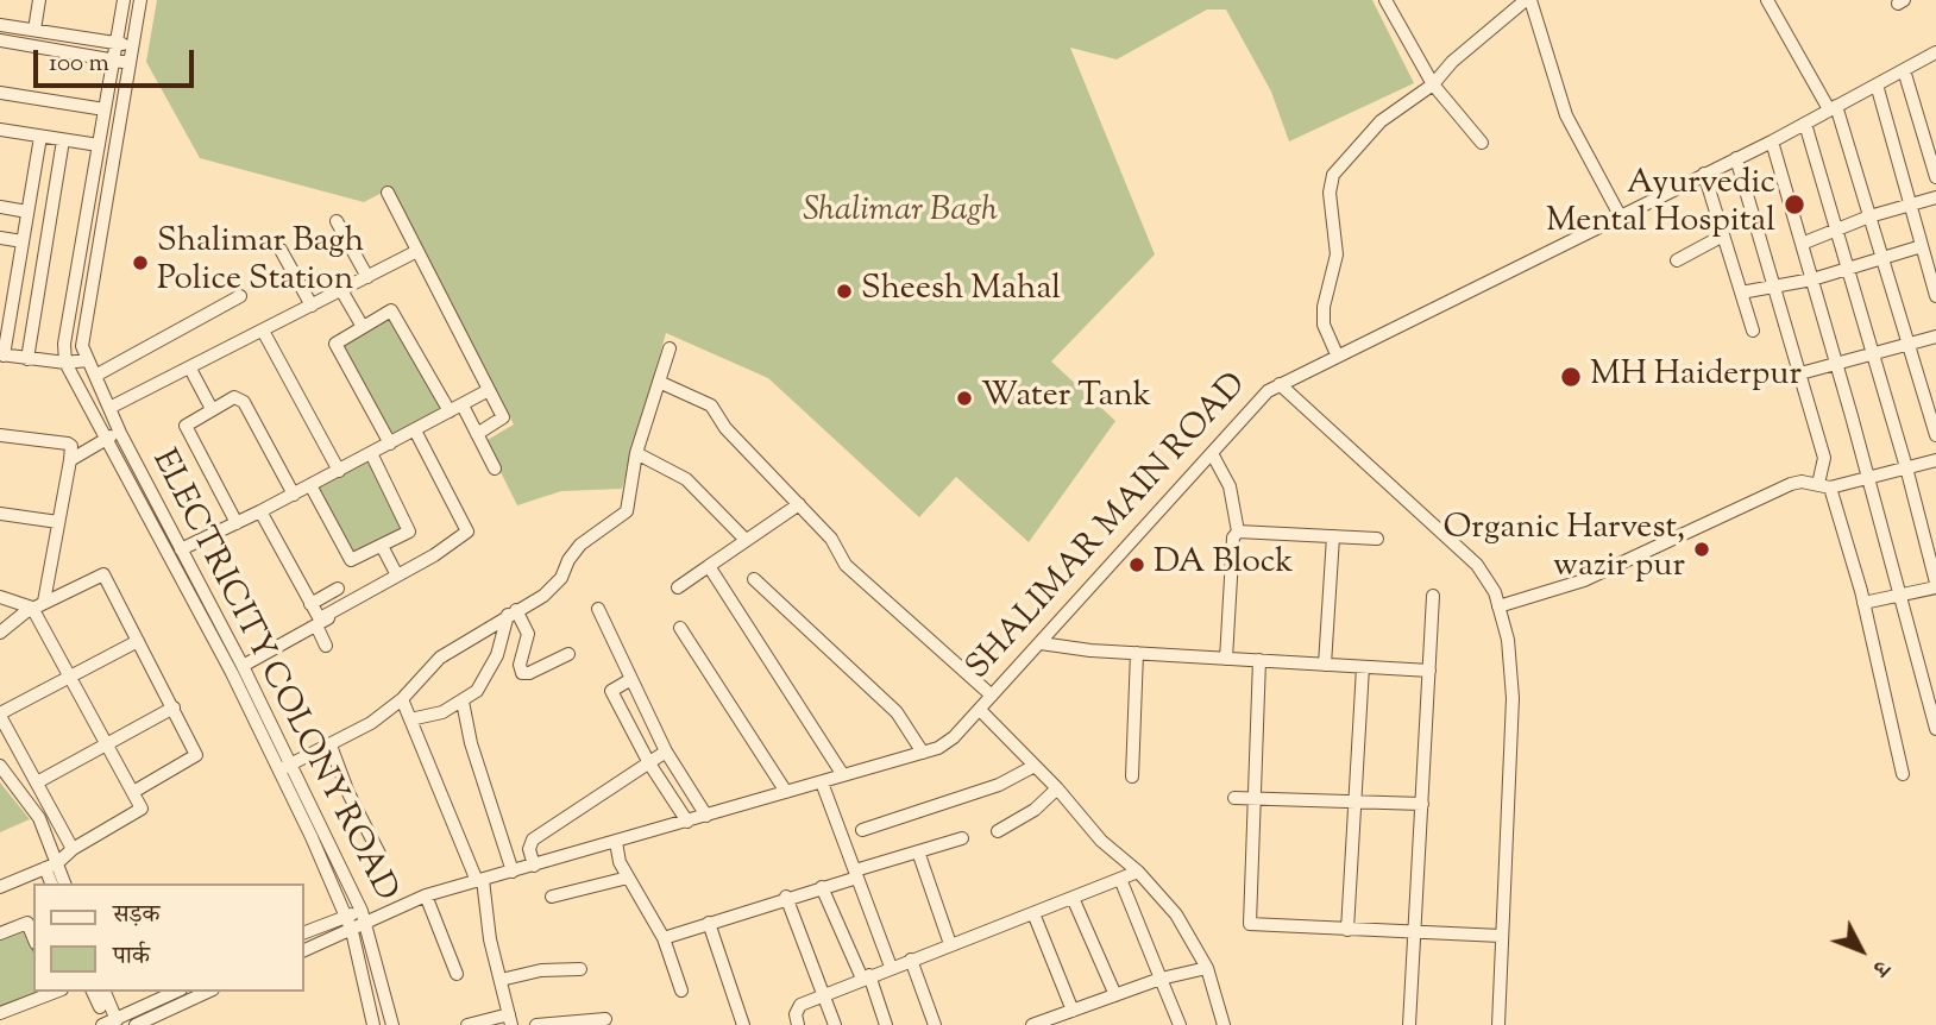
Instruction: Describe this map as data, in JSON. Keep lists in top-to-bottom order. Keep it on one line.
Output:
{"streets":{"street":["SHALIMAR MAIN ROAD","ELECTRICITY COLONY ROAD"]},"crossings":[["SHALIMAR MAIN ROAD","ELECTRICITY COLONY ROAD"]],"parks":["Shalimar Bagh"],"places":["Ayurvedic Mental Hospital","Shalimar Bagh Police Station","Sheesh Mahal","MH Haiderpur","Water Tank","Organic Harvest, wazir pur","DA Block"],"legend":["सड़क","पार्क"],"scale_bar":"100 m","north":"bottom right"}
